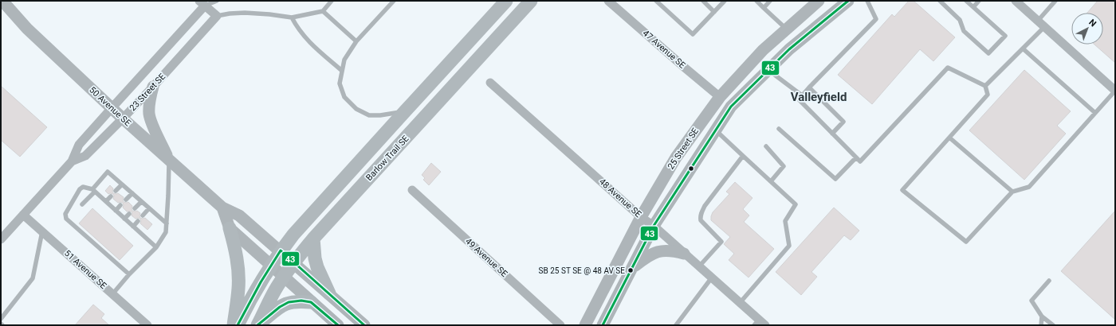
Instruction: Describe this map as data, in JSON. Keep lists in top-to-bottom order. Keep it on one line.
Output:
{"streets":{"main road":["Barlow Trail SE"],"street":["47 Avenue SE","23 Street SE","50 Avenue SE","25 Street SE","48 Avenue SE","49 Avenue SE","51 Avenue SE"]},"crossings":[["47 Avenue SE","25 Street SE"],["23 Street SE","50 Avenue SE"],["23 Street SE","51 Avenue SE"],["50 Avenue SE","Barlow Trail SE"],["25 Street SE","48 Avenue SE"]],"districts":["Valleyfield"],"places":["SB 25 ST SE @ 48 AV SE"],"lines":["transit line 43"],"north":"top right"}
